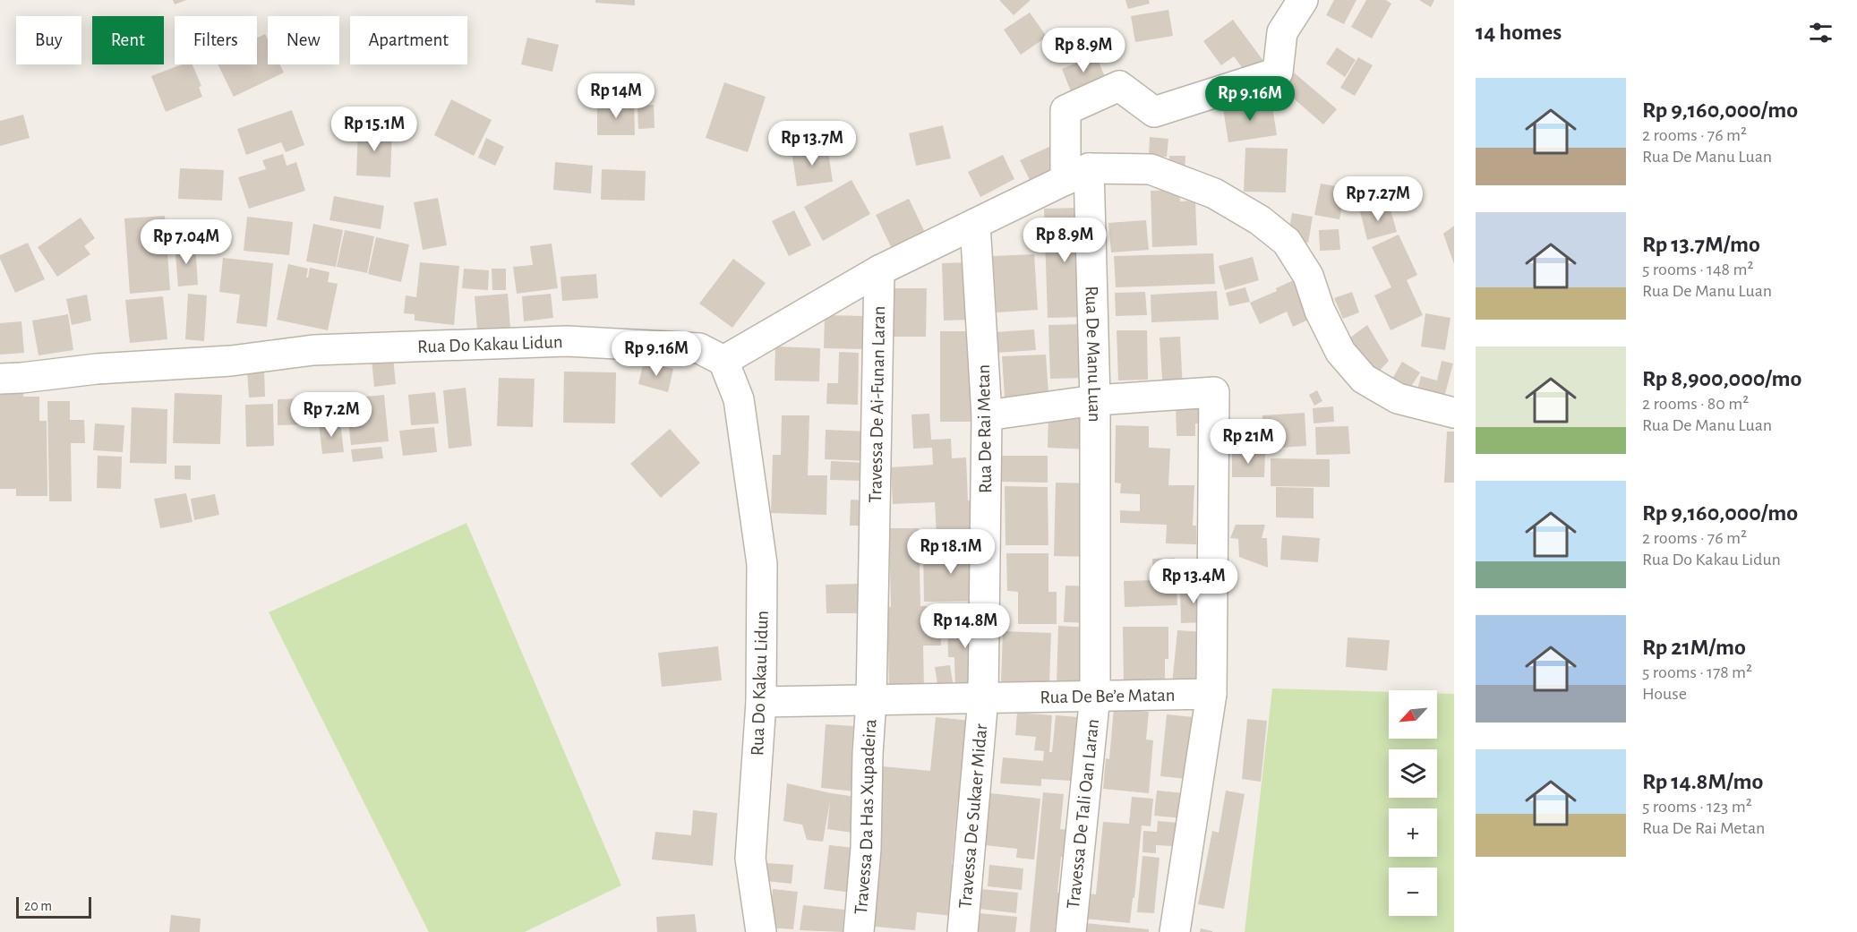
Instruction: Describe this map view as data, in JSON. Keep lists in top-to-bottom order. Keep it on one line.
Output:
{"streets":{"street":["Rua Do Kakau Lidun","Rua De Manu Luan","Travessa De Ai-Funan Laran","Rua De Rai Metan","Rua De Be’e Matan","Travessa De Tali Oan Laran","Travessa De Sukaer Midar","Travessa Da Has Xupadeira"]},"crossings":[["Rua Do Kakau Lidun","Rua De Be’e Matan"],["Rua De Manu Luan","Rua De Be’e Matan"],["Rua De Manu Luan","Travessa De Tali Oan Laran"],["Travessa De Ai-Funan Laran","Rua De Be’e Matan"],["Travessa De Ai-Funan Laran","Travessa Da Has Xupadeira"],["Rua De Rai Metan","Rua De Be’e Matan"],["Rua De Rai Metan","Travessa De Sukaer Midar"],["Rua De Be’e Matan","Travessa De Tali Oan Laran"],["Rua De Be’e Matan","Travessa De Sukaer Midar"],["Rua De Be’e Matan","Travessa Da Has Xupadeira"]],"scale_bar":"20 m","north":"bottom left","page":{"heading":"14 homes","chip":["Buy","Rent","Filters","New","Apartment"],"price":["Rp 8.9M","Rp 14M","Rp 9.16M","Rp 15.1M","Rp 13.7M","Rp 7.27M","Rp 8.9M","Rp 7.04M","Rp 9.16M","Rp 7.2M","Rp 21M","Rp 18.1M","Rp 13.4M","Rp 14.8M"],"list":[{"name":"Rp 9,160,000/mo","note":"2 rooms · 76 m² · Rua De Manu Luan"},{"name":"Rp 13.7M/mo","note":"5 rooms · 148 m² · Rua De Manu Luan"},{"name":"Rp 8,900,000/mo","note":"2 rooms · 80 m² · Rua De Manu Luan"},{"name":"Rp 9,160,000/mo","note":"2 rooms · 76 m² · Rua Do Kakau Lidun"},{"name":"Rp 21M/mo","note":"5 rooms · 178 m² · House"},{"name":"Rp 14.8M/mo","note":"5 rooms · 123 m² · Rua De Rai Metan"}],"map_buttons":["+","−"],"scale":"20 m"}}
